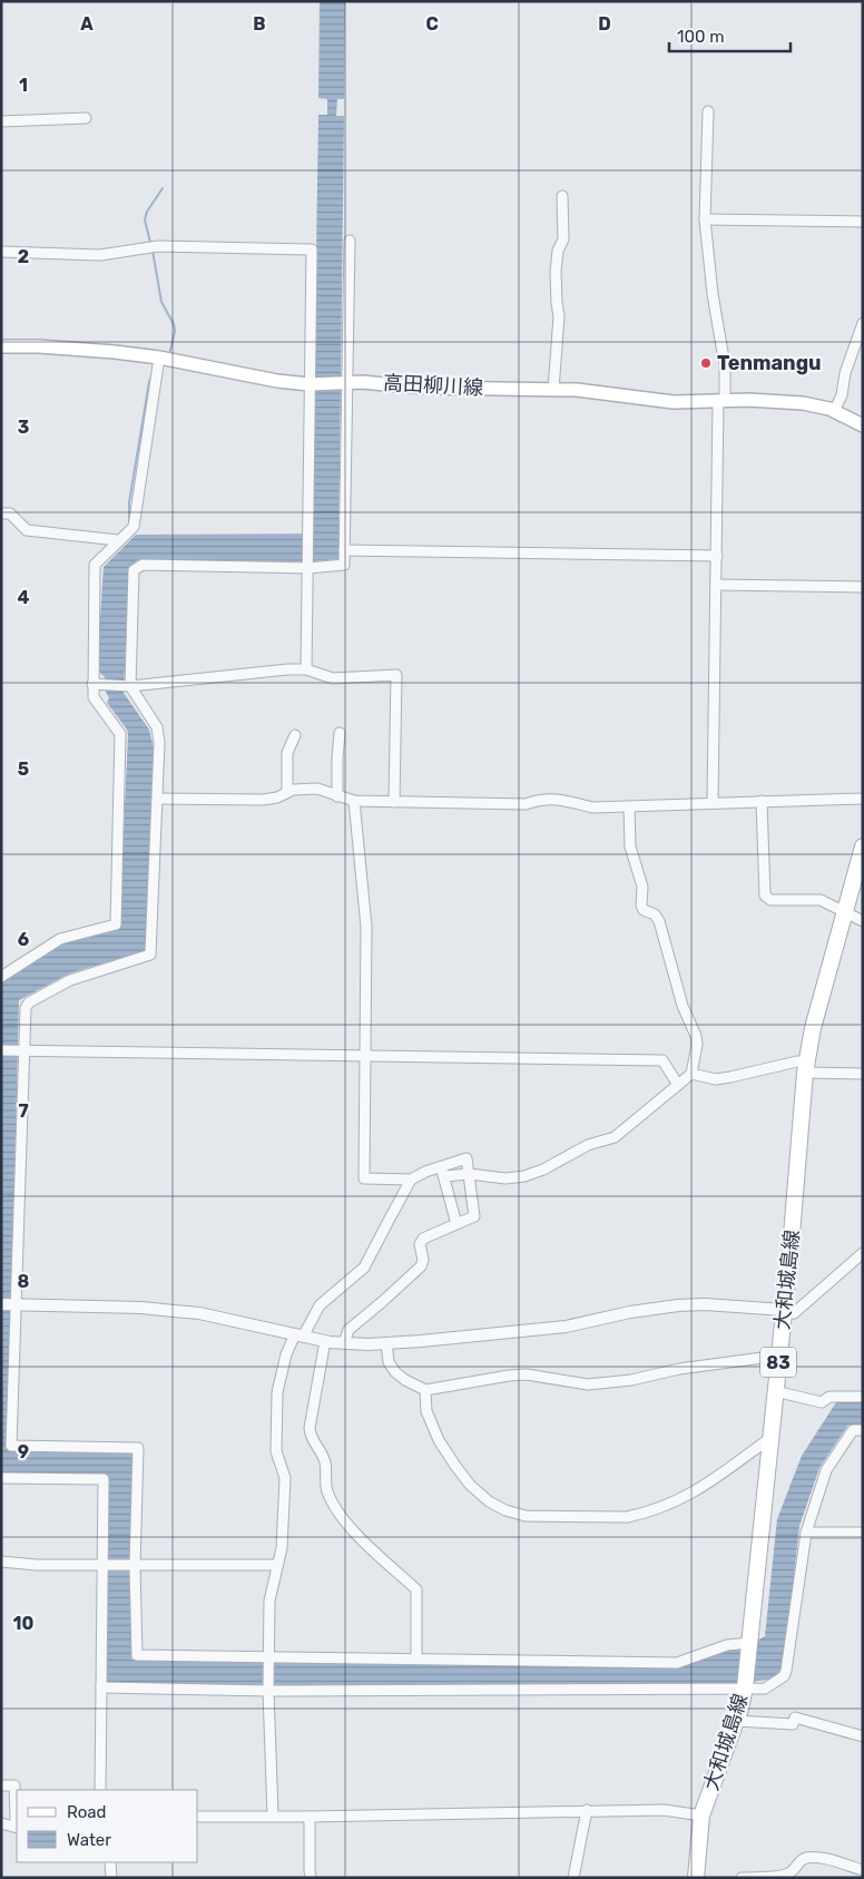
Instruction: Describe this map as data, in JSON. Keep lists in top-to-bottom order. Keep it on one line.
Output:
{"streets":{"main road":["高田柳川線","大和城島線","83"]},"places":["Tenmangu"],"legend":["Road","Water"],"scale_bar":"100 m","grid":{"columns":["A","B","C","D"],"rows":["1","2","3","4","5","6","7","8","9","10"]}}
